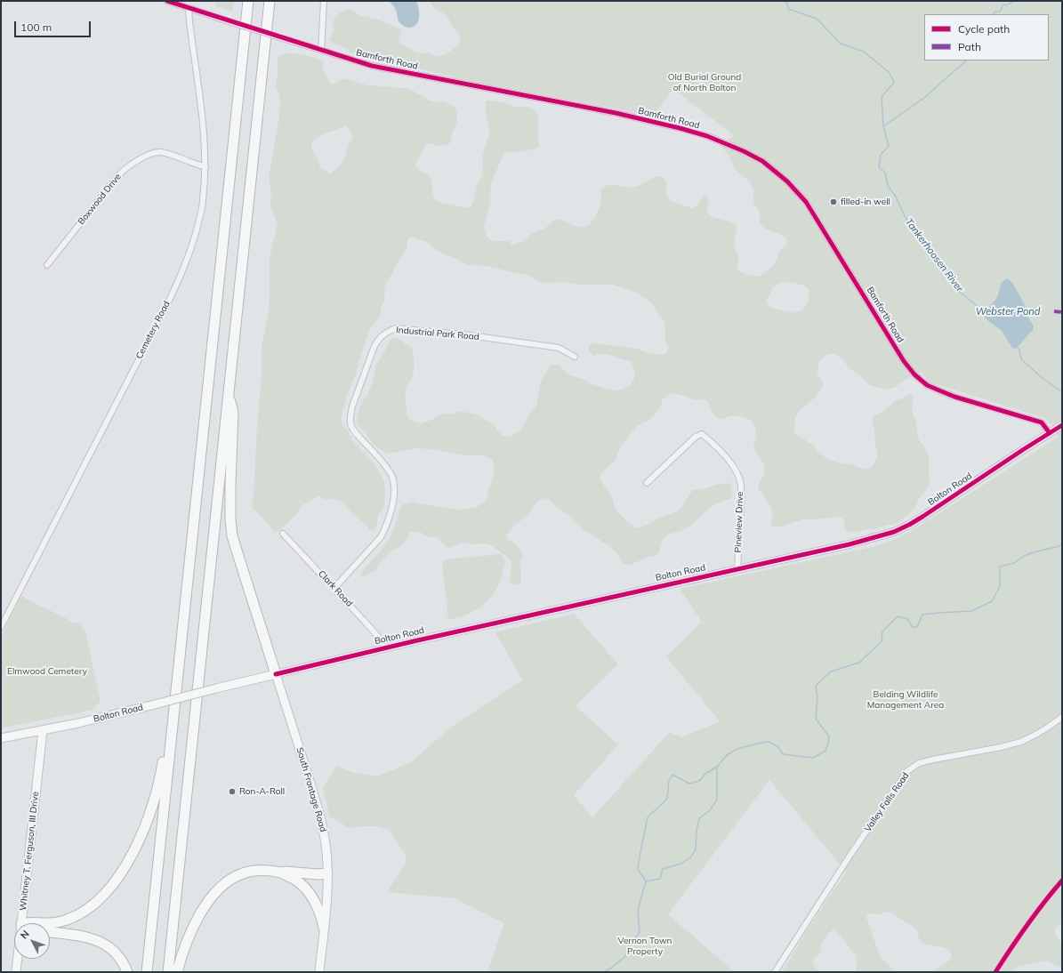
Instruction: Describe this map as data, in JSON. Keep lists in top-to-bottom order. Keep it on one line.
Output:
{"streets":{"main road":["Bolton Road","South Frontage Road","Whitney T. Ferguson, III Drive"],"street":["Bamforth Road","Boxwood Drive","Cemetery Road","Industrial Park Road","Pineview Drive","Clark Road","Valley Falls Road"]},"crossings":[["Bamforth Road","Cemetery Road"],["Bamforth Road","Bolton Road"],["Boxwood Drive","Cemetery Road"],["Industrial Park Road","Clark Road"],["Bolton Road","Pineview Drive"],["Bolton Road","Clark Road"],["Bolton Road","South Frontage Road"],["Bolton Road","Whitney T. Ferguson, III Drive"]],"water":["Tankerhoosen River","Webster Pond"],"parks":["Old Burial Ground of North Bolton","Elmwood Cemetery","Belding Wildlife Management Area","Vernon Town Property"],"places":["filled-in well","Ron-A-Roll"],"legend":["Cycle path","Path"],"scale_bar":"100 m","north":"top left"}
